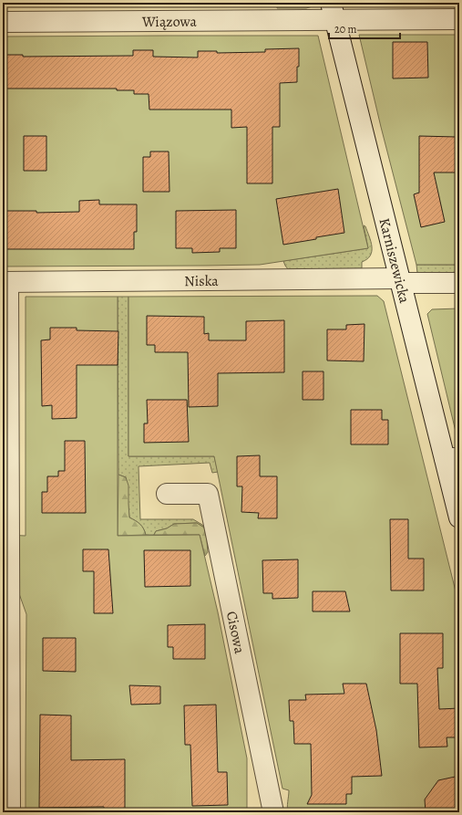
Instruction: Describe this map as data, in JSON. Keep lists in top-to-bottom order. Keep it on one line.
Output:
{"streets":{"street":["Wiązowa","Karniszewicka","Niska","Cisowa"]},"crossings":[["Wiązowa","Karniszewicka"],["Karniszewicka","Niska"]],"scale_bar":"20 m"}
